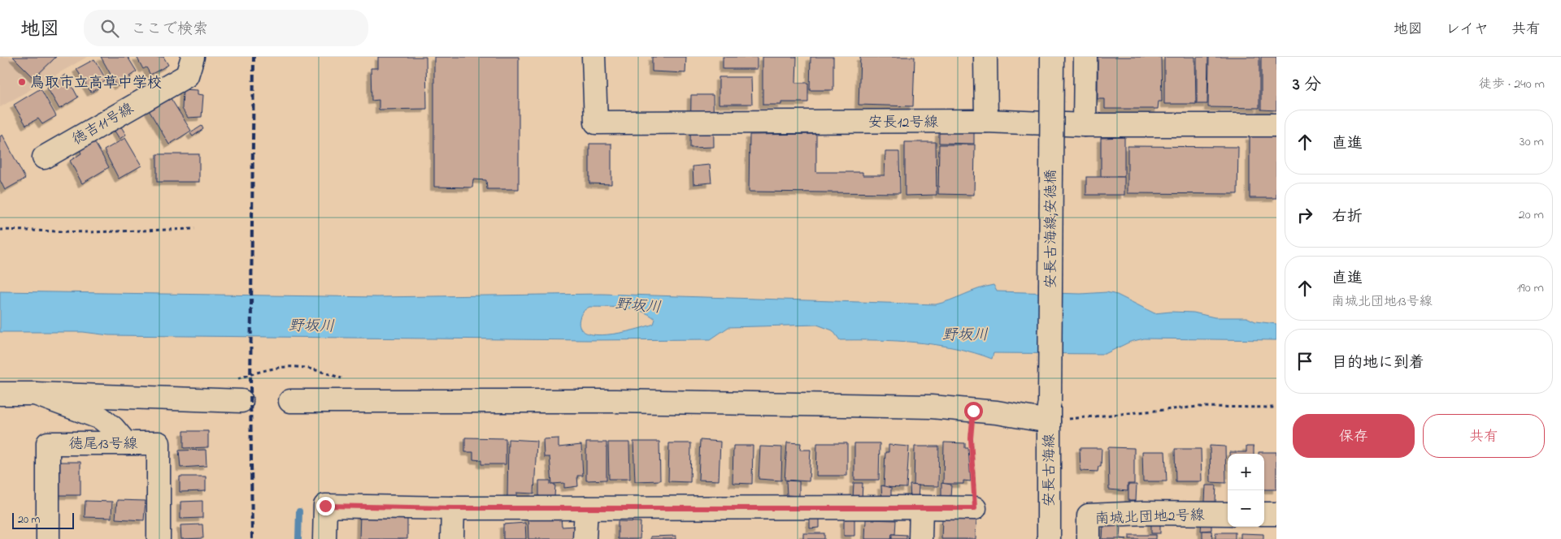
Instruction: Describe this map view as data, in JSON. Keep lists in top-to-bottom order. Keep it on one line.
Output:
{"streets":{"street":["安長12号線","徳吉11号線","安長古海線;安徳橋","徳尾13号線","安長古海線","南城北団地2号線"]},"crossings":[["安長古海線;安徳橋","安長古海線"]],"water":["野坂川"],"places":["鳥取市立高草中学校"],"scale_bar":"20 m","page":{"header":"地図","search":"ここで検索","nav":["地図","レイヤ","共有"],"heading":["3 分","徒歩 · 240 m"],"list":[["直進","30 m"],["右折","20 m"],["直進","南城北団地13号線","190 m"],"目的地に到着"],"buttons":["保存","共有"],"map_buttons":["+","−"],"scale":"20 m"}}
